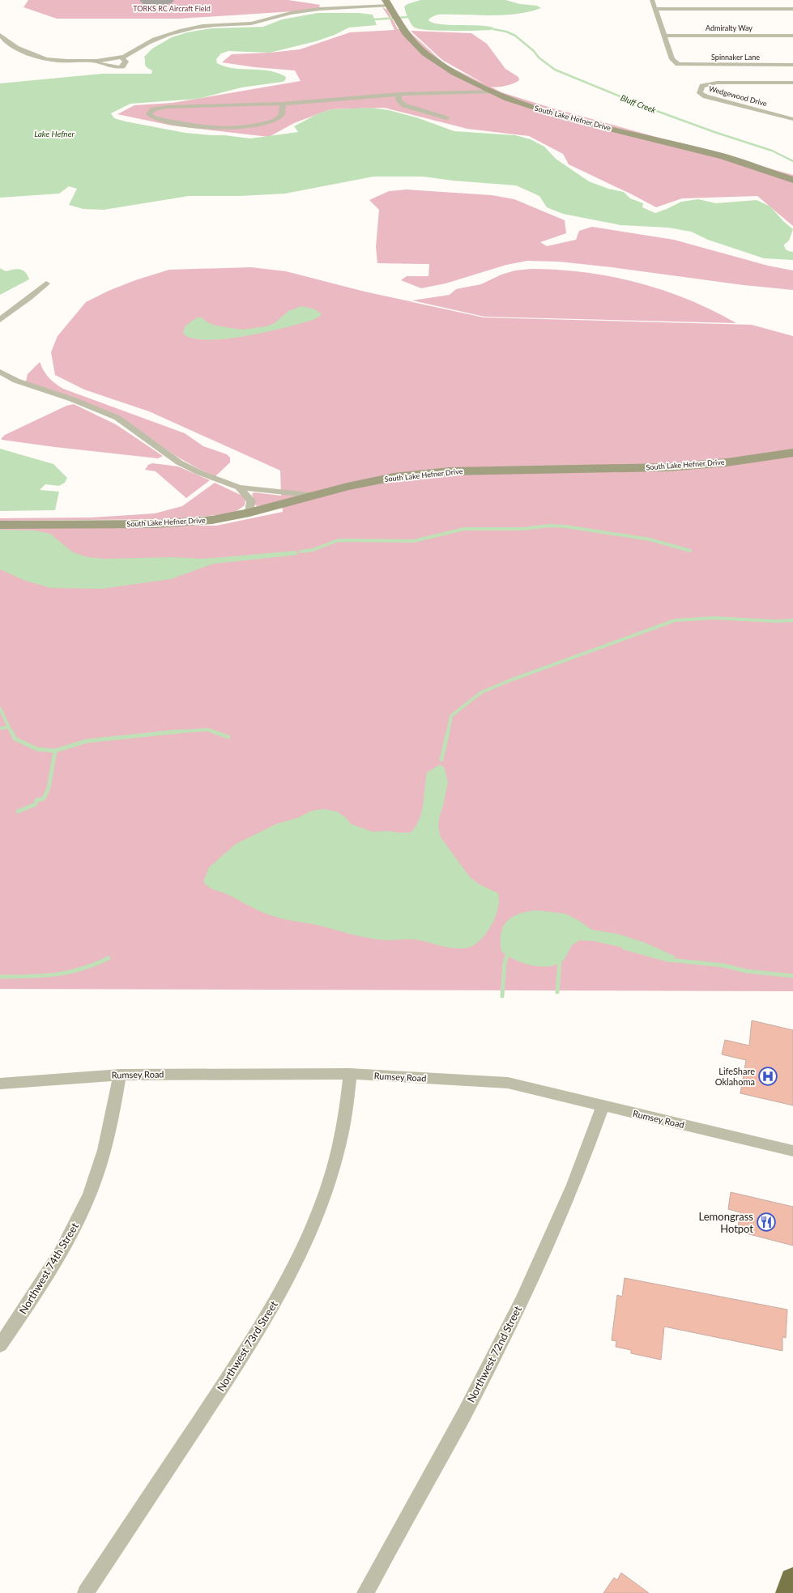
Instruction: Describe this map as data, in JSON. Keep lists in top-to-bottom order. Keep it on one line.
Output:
{"streets":{"street":["Admiralty Way","Spinnaker Lane","Wedgewood Drive","South Lake Hefner Drive","Rumsey Road","Northwest 74th Street","Northwest 73rd Street","Northwest 72nd Street"]},"crossings":[["Admiralty Way","Spinnaker Lane"],["Rumsey Road","Northwest 74th Street"],["Rumsey Road","Northwest 73rd Street"],["Rumsey Road","Northwest 72nd Street"]],"water":["Bluff Creek","Lake Hefner"],"parks":["TORKS RC Aircraft Field"],"places":{"hospital":["LifeShare Oklahoma"],"restaurant":["Lemongrass Hotpot"]}}
